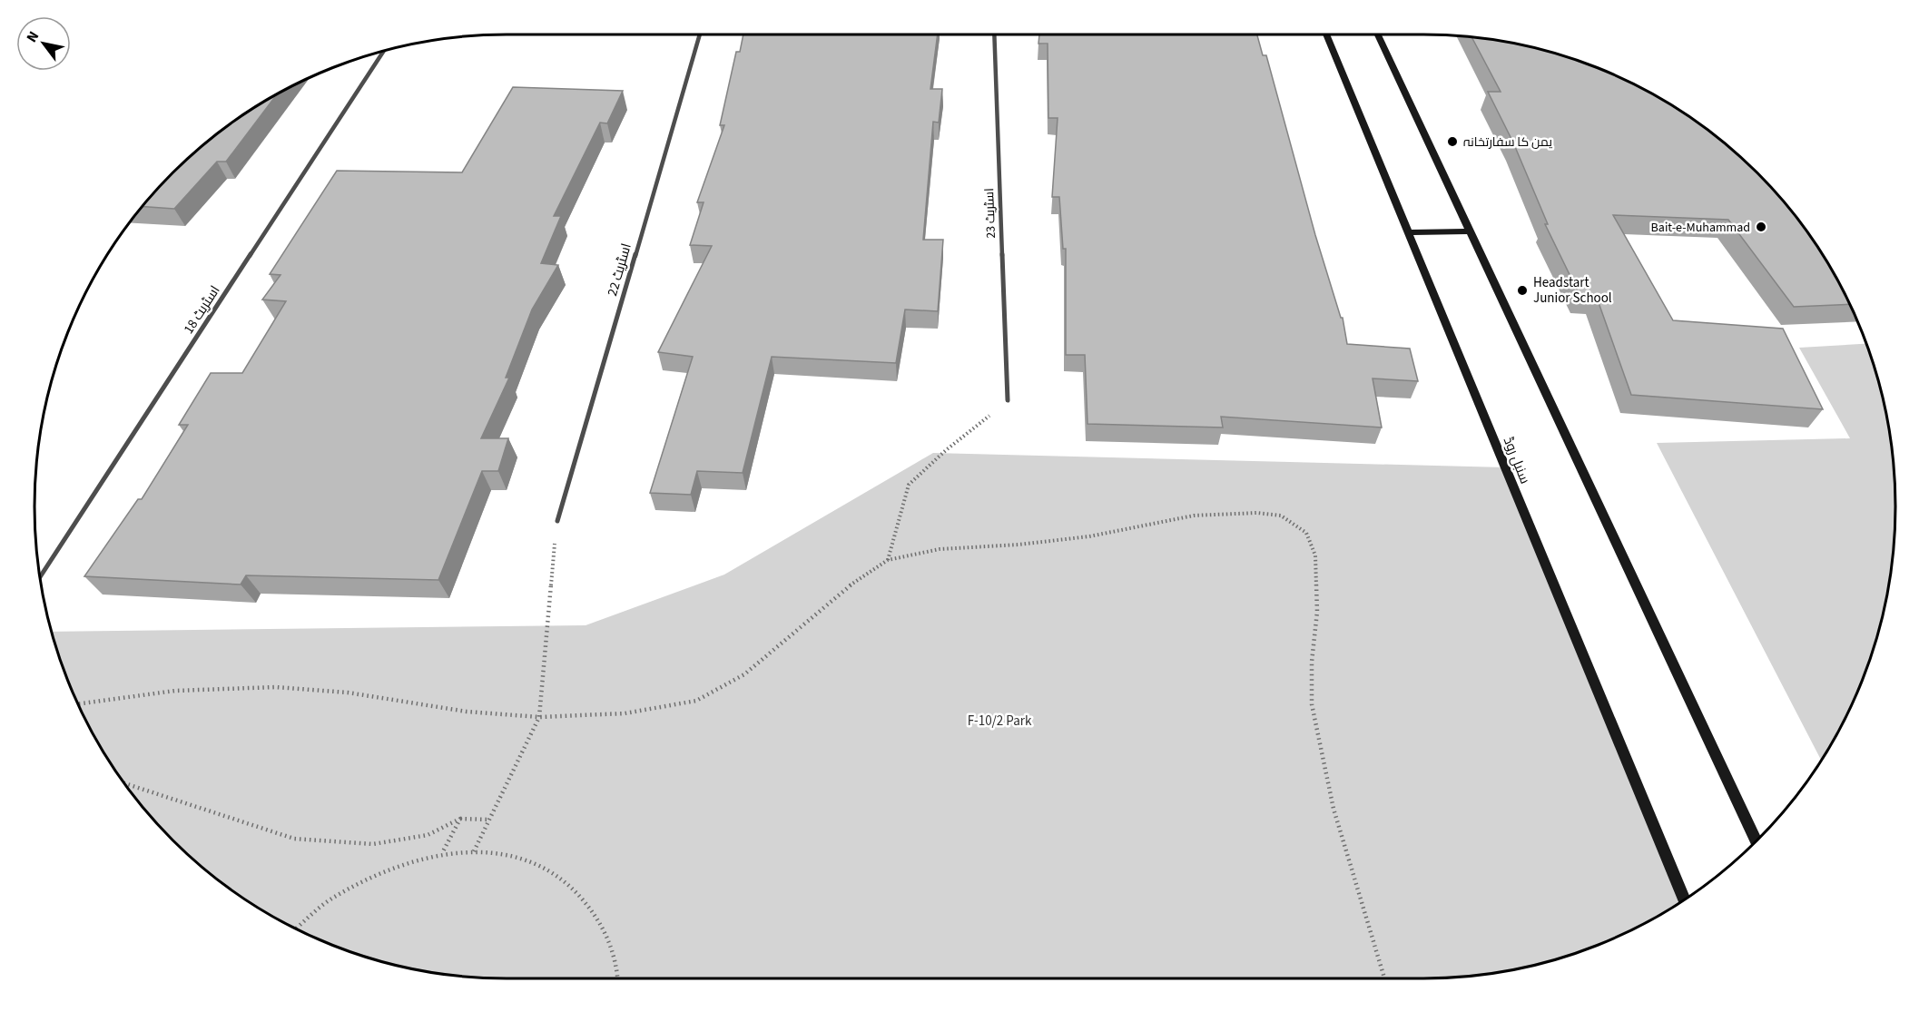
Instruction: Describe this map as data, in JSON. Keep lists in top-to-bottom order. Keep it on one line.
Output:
{"streets":{"street":["اسٹریٹ 23","اسٹریٹ 22","اسٹریٹ 18","سنبل روڈ"]},"parks":["F-10/2 Park"],"places":["یمن کا سفارتخانہ","Bait-e-Muhammad","Headstart Junior School"],"north":"top left"}
